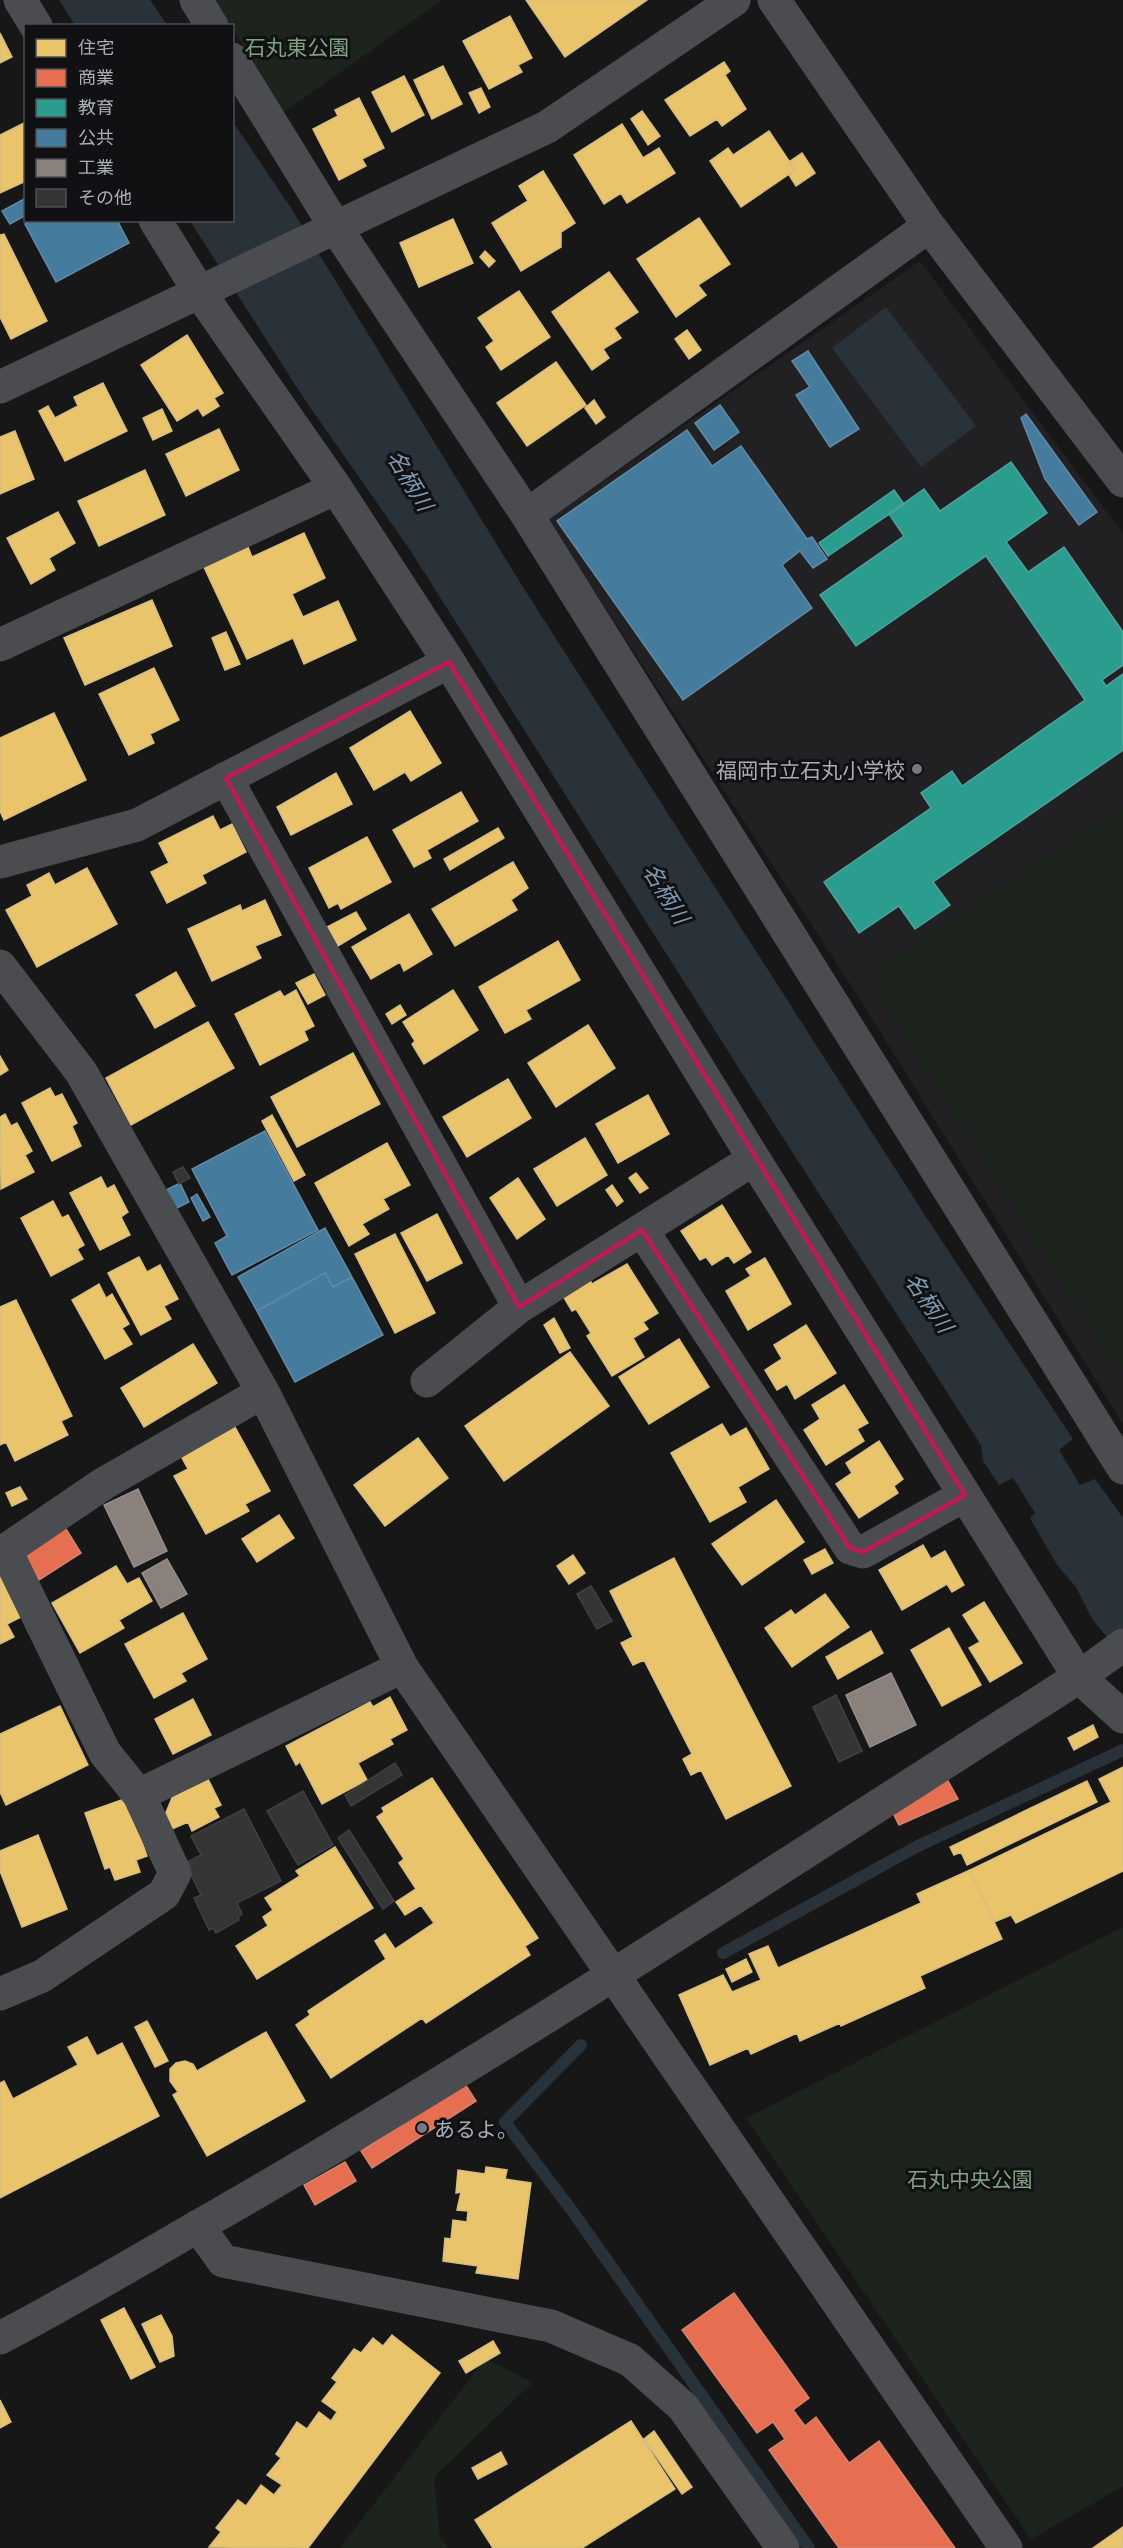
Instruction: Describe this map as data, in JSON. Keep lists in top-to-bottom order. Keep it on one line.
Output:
{"water":["名柄川"],"parks":["石丸東公園","石丸中央公園"],"places":["福岡市立石丸小学校","あるよ。"],"legend":["住宅","商業","教育","公共","工業","その他"]}
